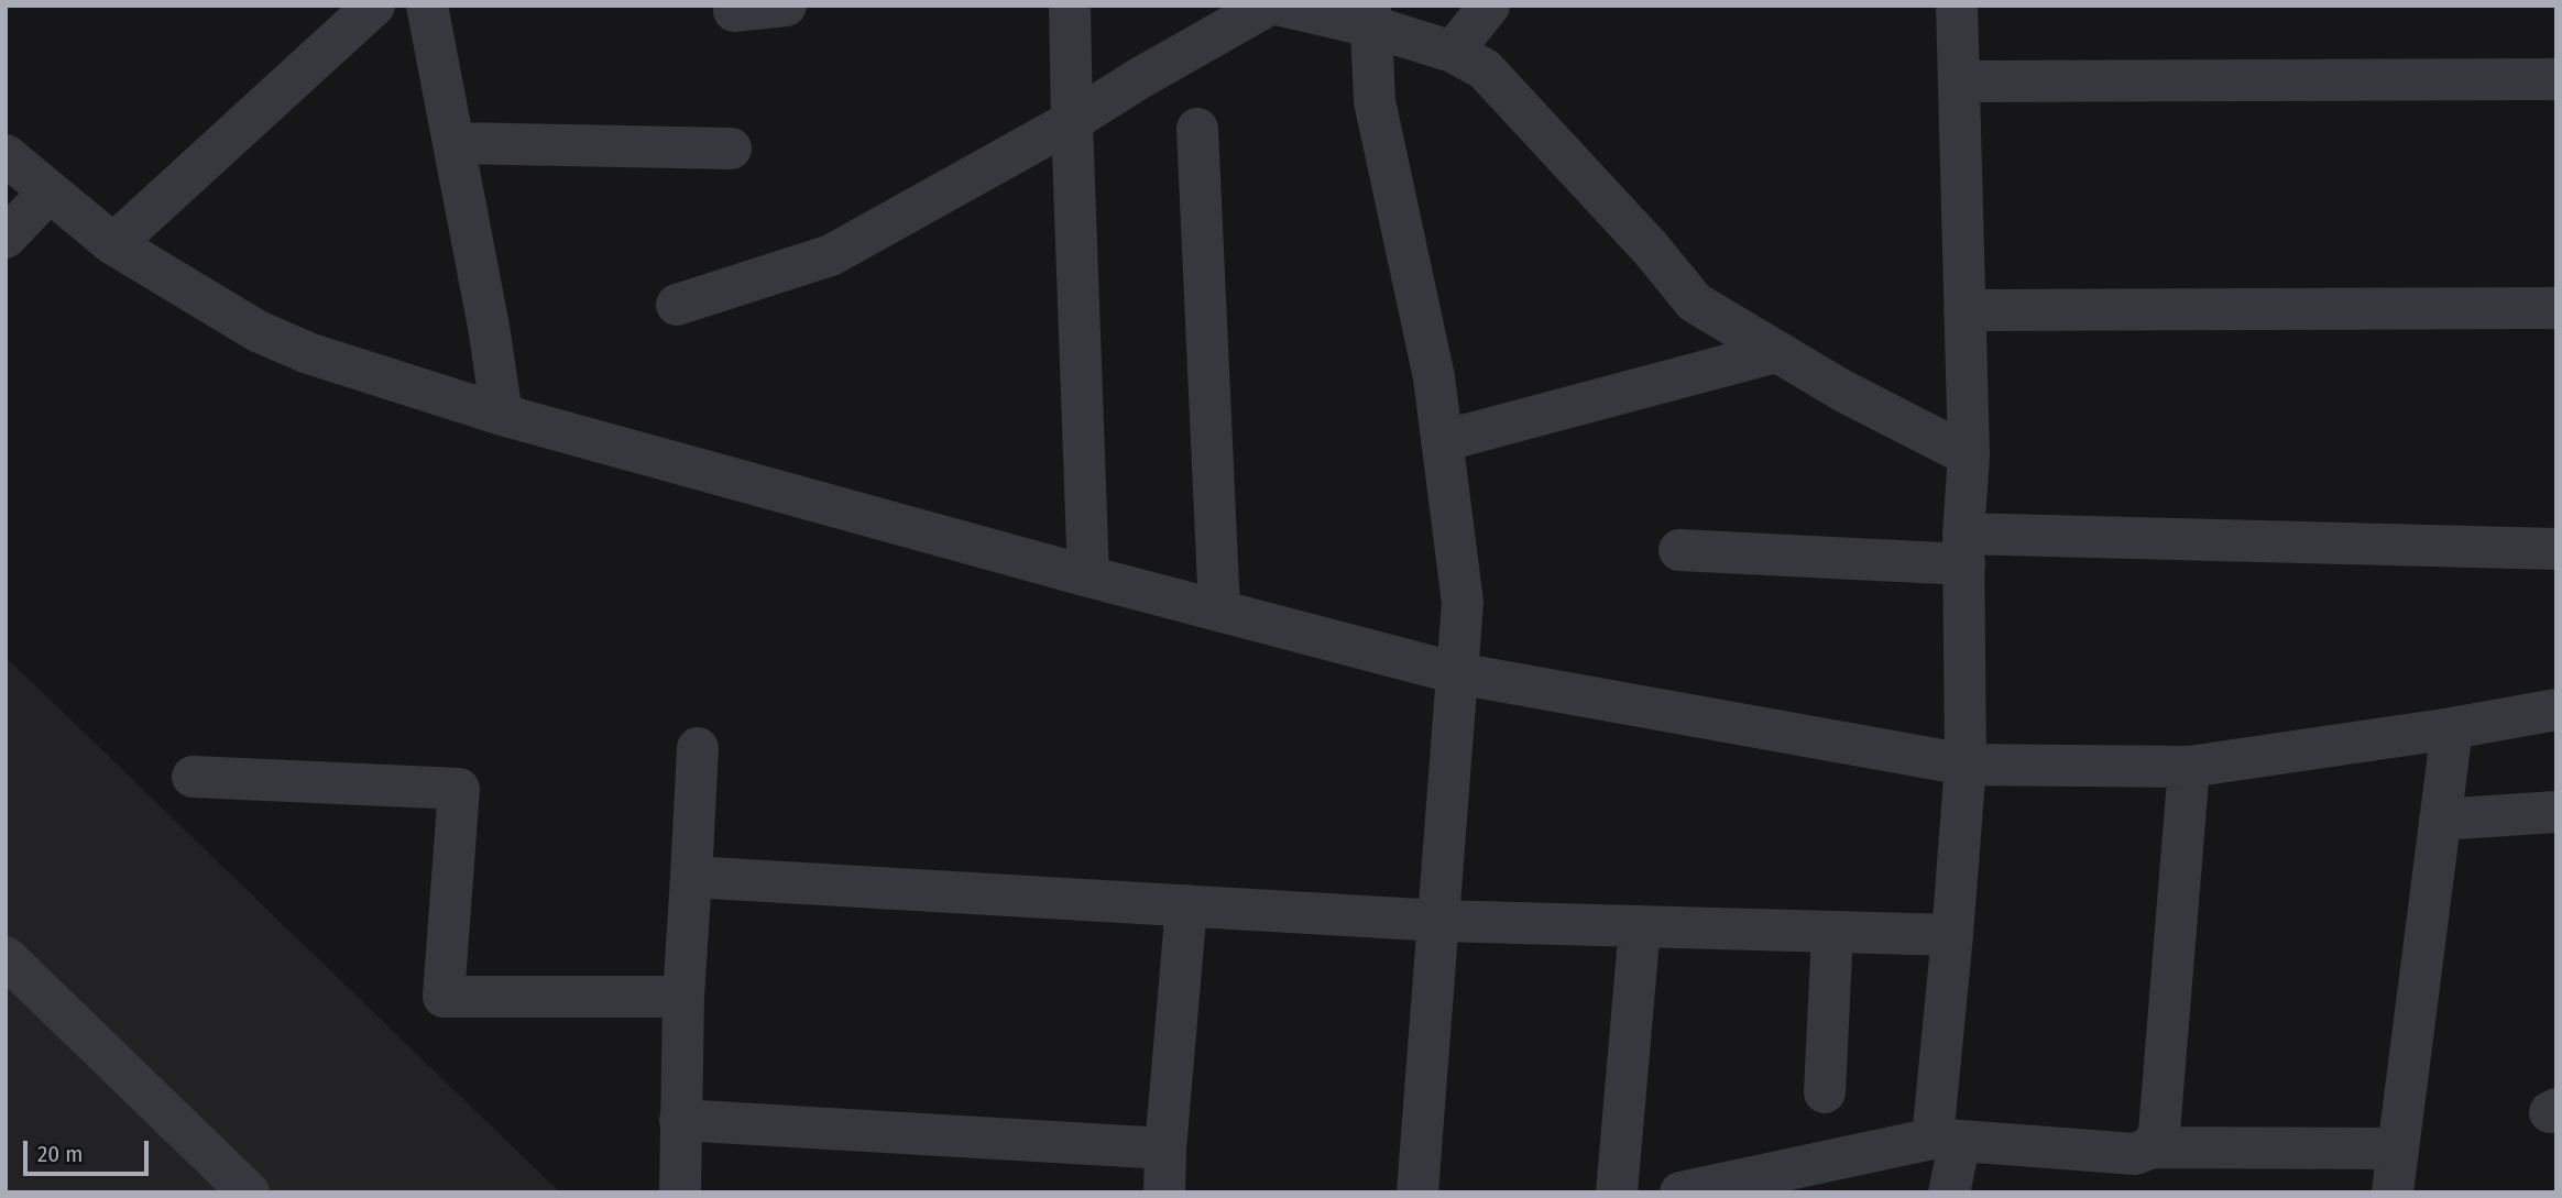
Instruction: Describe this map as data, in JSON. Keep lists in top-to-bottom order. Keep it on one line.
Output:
{"scale_bar":"20 m"}
